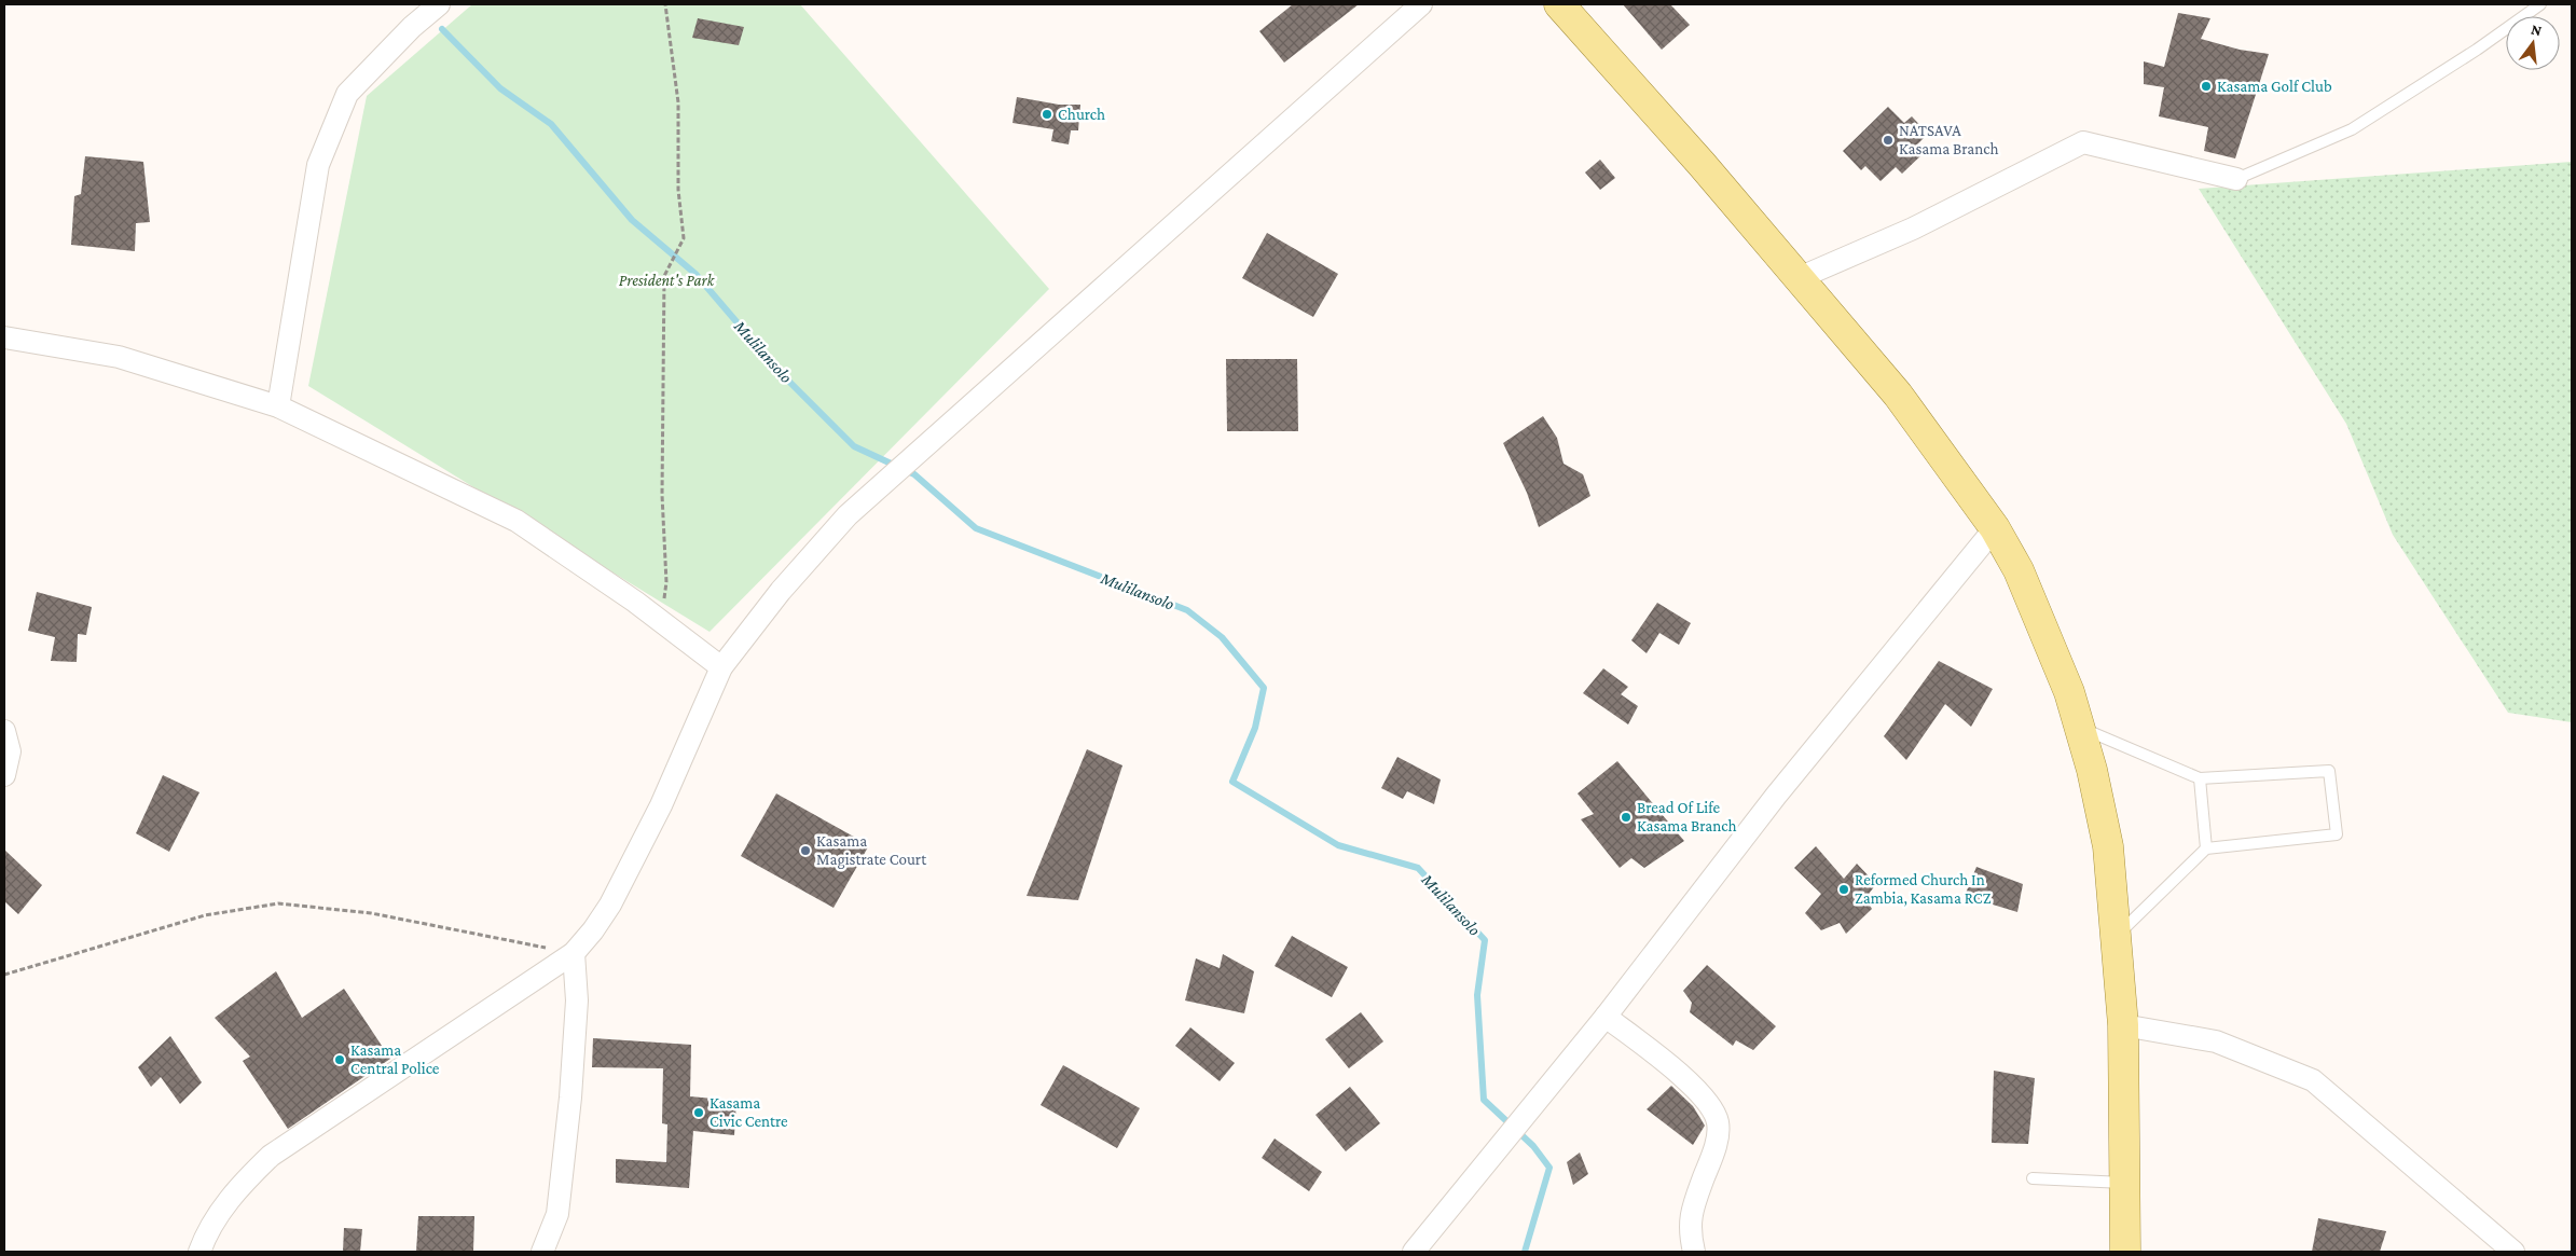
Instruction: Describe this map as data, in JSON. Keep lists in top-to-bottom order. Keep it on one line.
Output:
{"water":["Mulilansolo"],"parks":["President's Park"],"places":["Kasama Golf Club","Church","NATSAVA Kasama Branch","Bread Of Life Kasama Branch","Kasama Magistrate Court","Reformed Church In Zambia, Kasama RCZ","Kasama Central Police","Kasama Civic Centre"],"north":"top"}
